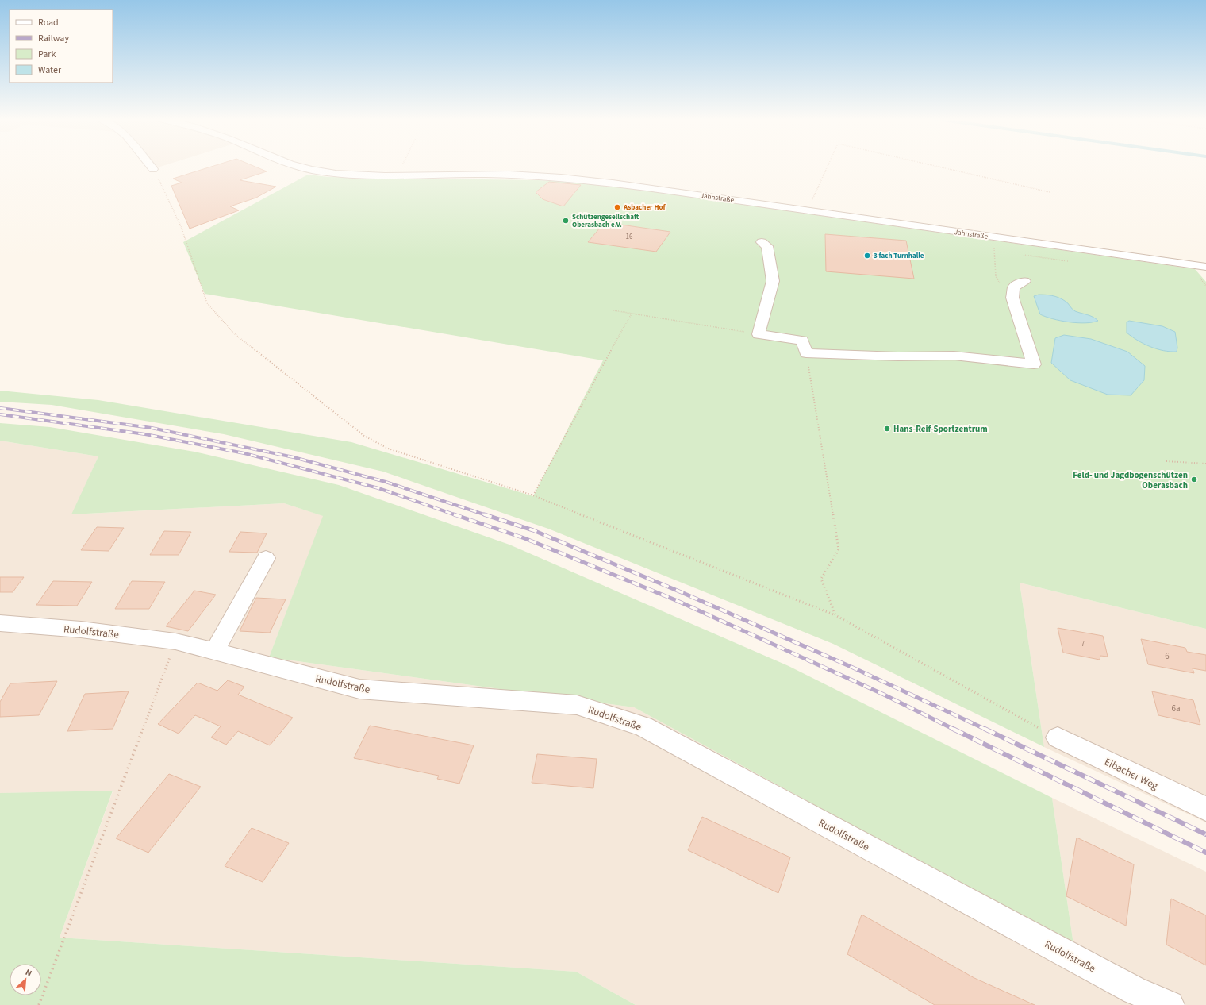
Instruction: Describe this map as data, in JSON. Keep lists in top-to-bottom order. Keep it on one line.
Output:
{"streets":{"street":["Jahnstraße","Rudolfstraße","Eibacher Weg"]},"places":["Asbacher Hof","Schützengesellschaft Oberasbach e.V.","3 fach Turnhalle","Hans-Reif-Sportzentrum","Feld- und Jagdbogenschützen Oberasbach"],"house_numbers":["16","7","6","6a"],"legend":["Road","Railway","Park","Water"],"north":"top right"}
